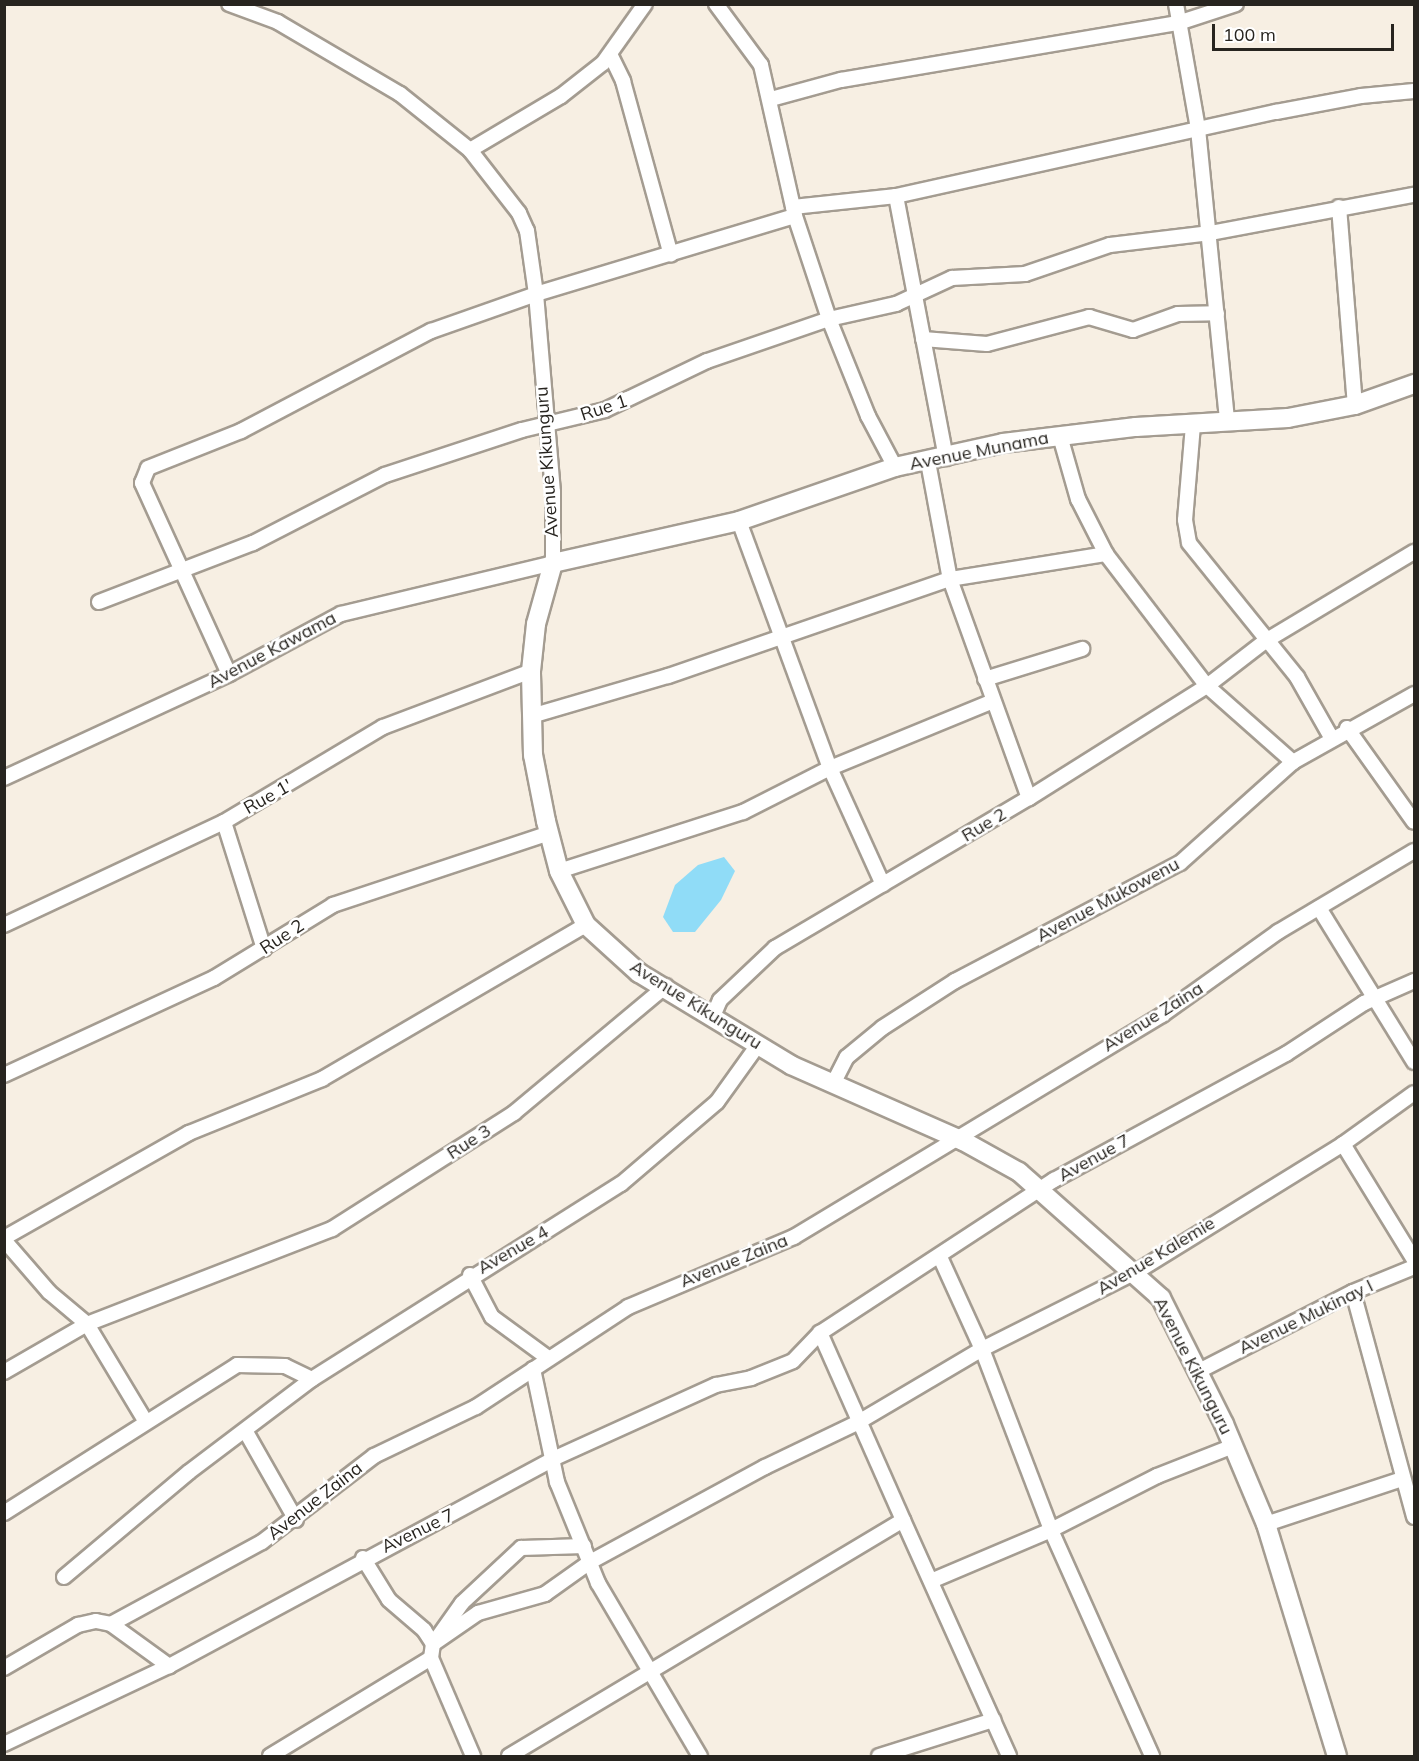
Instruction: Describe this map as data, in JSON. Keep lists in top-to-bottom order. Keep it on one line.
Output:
{"streets":{"street":["Rue 1","Avenue Munama","Avenue Kikunguru","Avenue Kawama","Rue 1'","Rue 2","Avenue Mukowenu","Avenue Zaina","Rue 3","Avenue 7","Avenue 4","Avenue Kalemie","Avenue Mukinay I"]},"crossings":[["Rue 1","Avenue Kikunguru"],["Avenue Munama","Avenue Kikunguru"],["Avenue Munama","Avenue Kawama"],["Avenue Kikunguru","Avenue Kawama"],["Avenue Kikunguru","Rue 1'"],["Avenue Kikunguru","Rue 2"],["Avenue Kikunguru","Avenue Mukowenu"],["Avenue Kikunguru","Avenue Zaina"],["Avenue Kikunguru","Rue 3"],["Avenue Kikunguru","Avenue 7"],["Avenue Kikunguru","Avenue 4"],["Avenue Kikunguru","Avenue Kalemie"],["Avenue Kikunguru","Avenue Mukinay I"]],"scale_bar":"100 m"}
